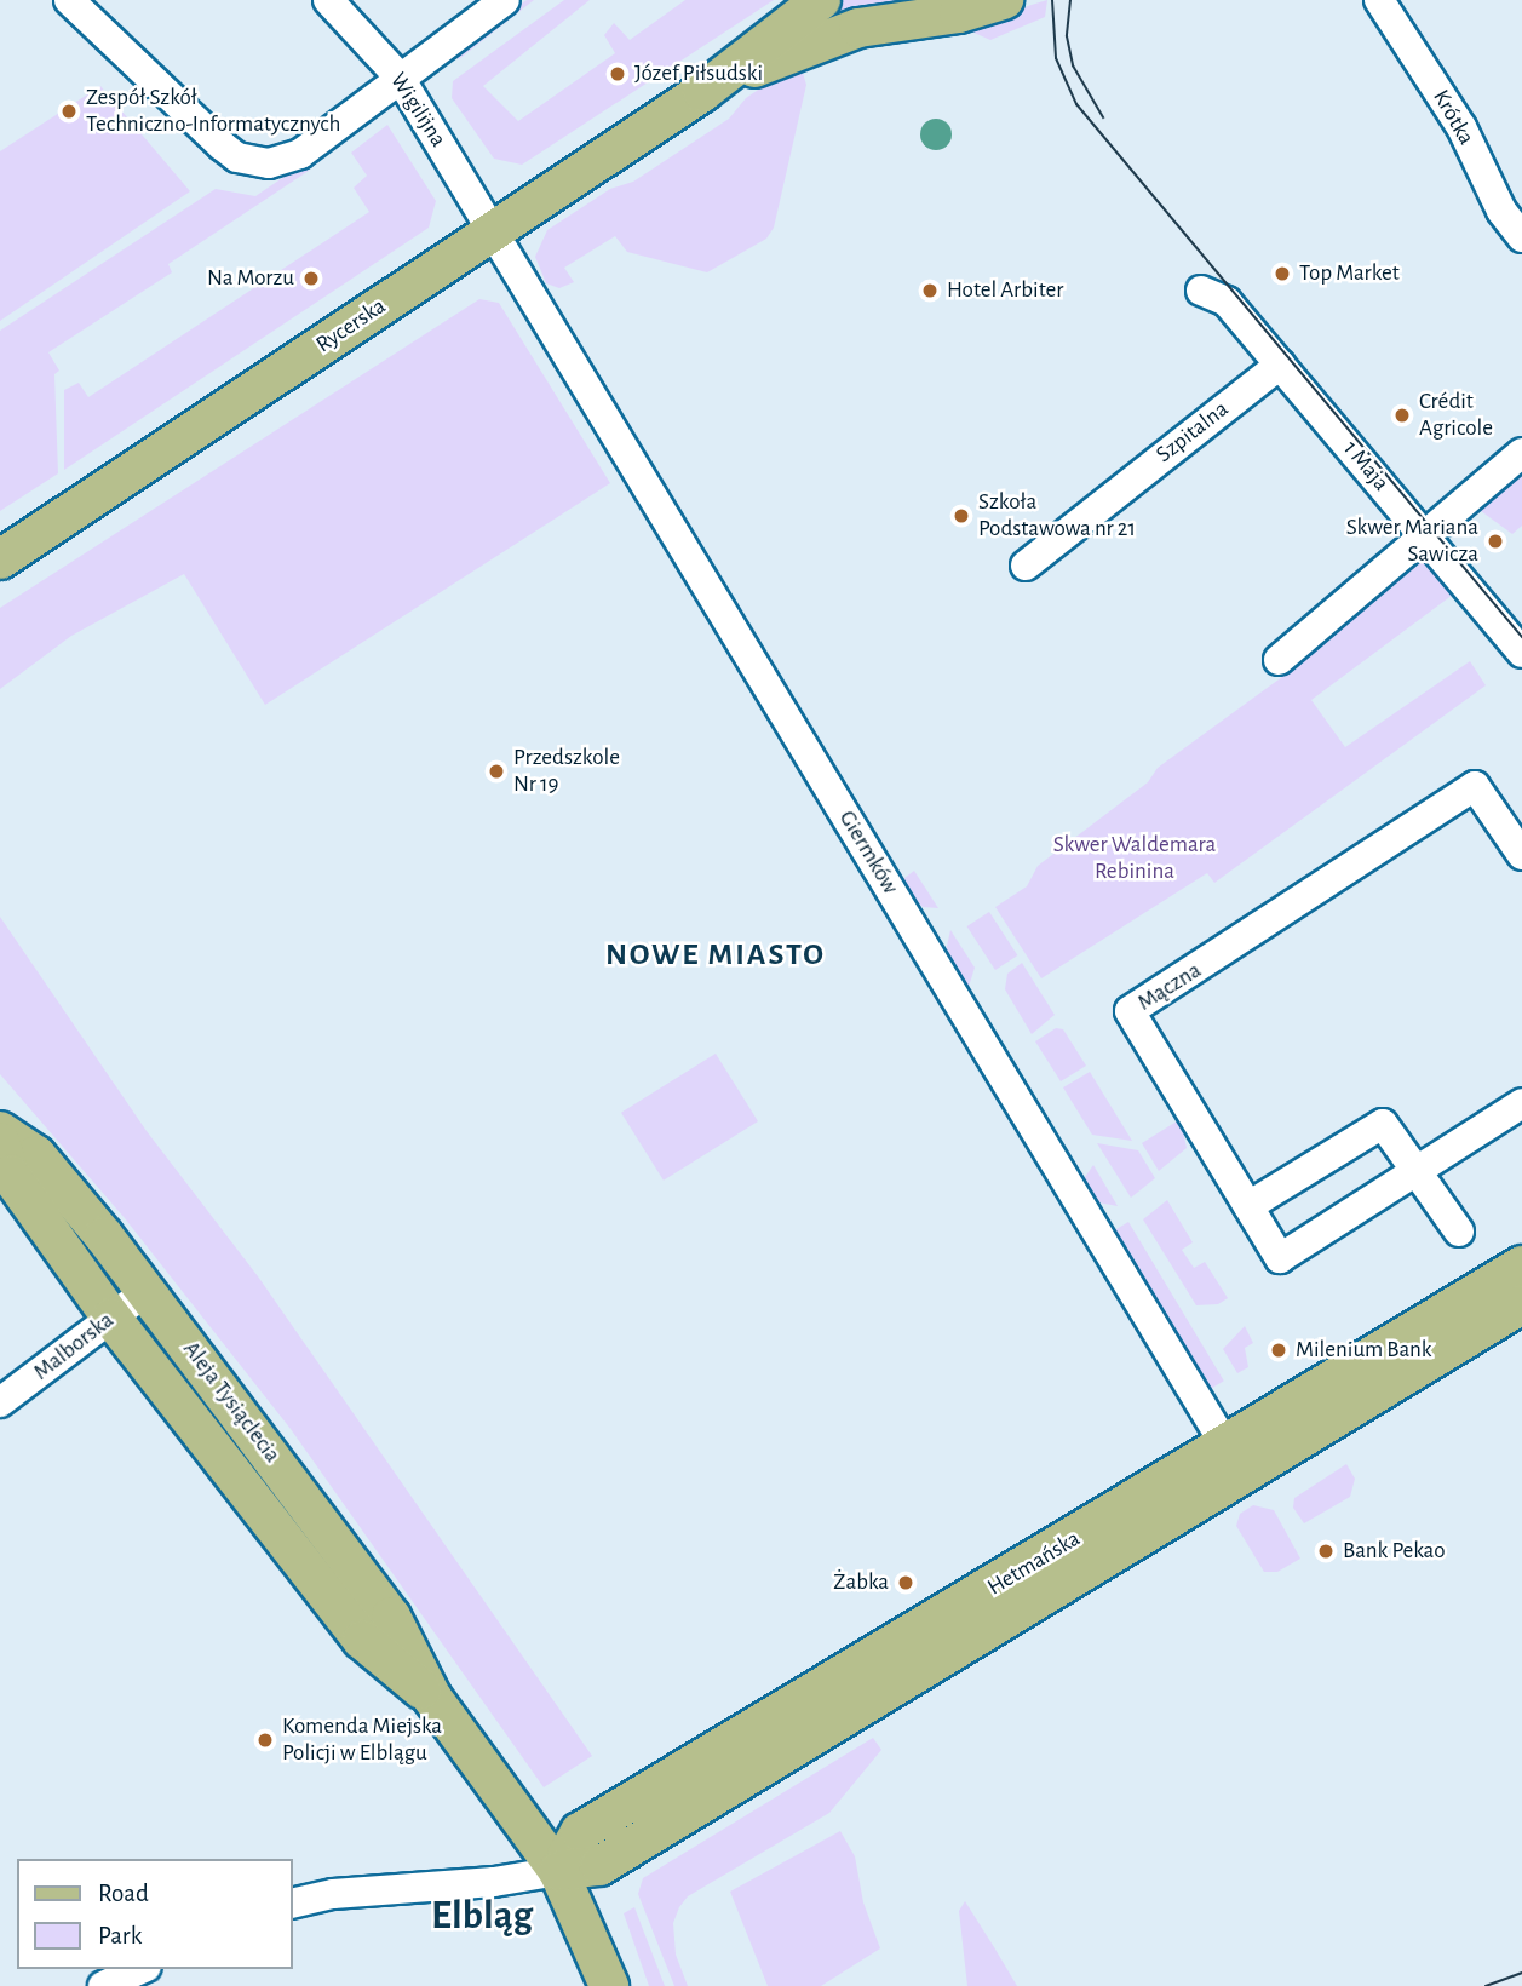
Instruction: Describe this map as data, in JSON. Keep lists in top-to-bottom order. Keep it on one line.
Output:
{"streets":{"main road":["Rycerska","Aleja Tysiąclecia","Hetmańska"],"street":["Wigilijna","Krótka","Szpitalna","1 Maja","Giermków","Mączna","Malborska"]},"crossings":[["Wigilijna","Rycerska"],["Wigilijna","Giermków"],["Rycerska","Giermków"],["Szpitalna","1 Maja"],["Giermków","Hetmańska"],["Malborska","Aleja Tysiąclecia"],["Aleja Tysiąclecia","Hetmańska"]],"districts":["NOWE MIASTO","Elbląg"],"parks":["Skwer Waldemara Rebinina"],"places":["Józef Piłsudski","Zespół Szkół Techniczno-Informatycznych","Top Market","Na Morzu","Hotel Arbiter","Crédit Agricole","Szkoła Podstawowa nr 21","Skwer Mariana Sawicza","Przedszkole Nr 19","Milenium Bank","Bank Pekao","Żabka","Komenda Miejska Policji w Elblągu"],"legend":["Road","Park"]}
